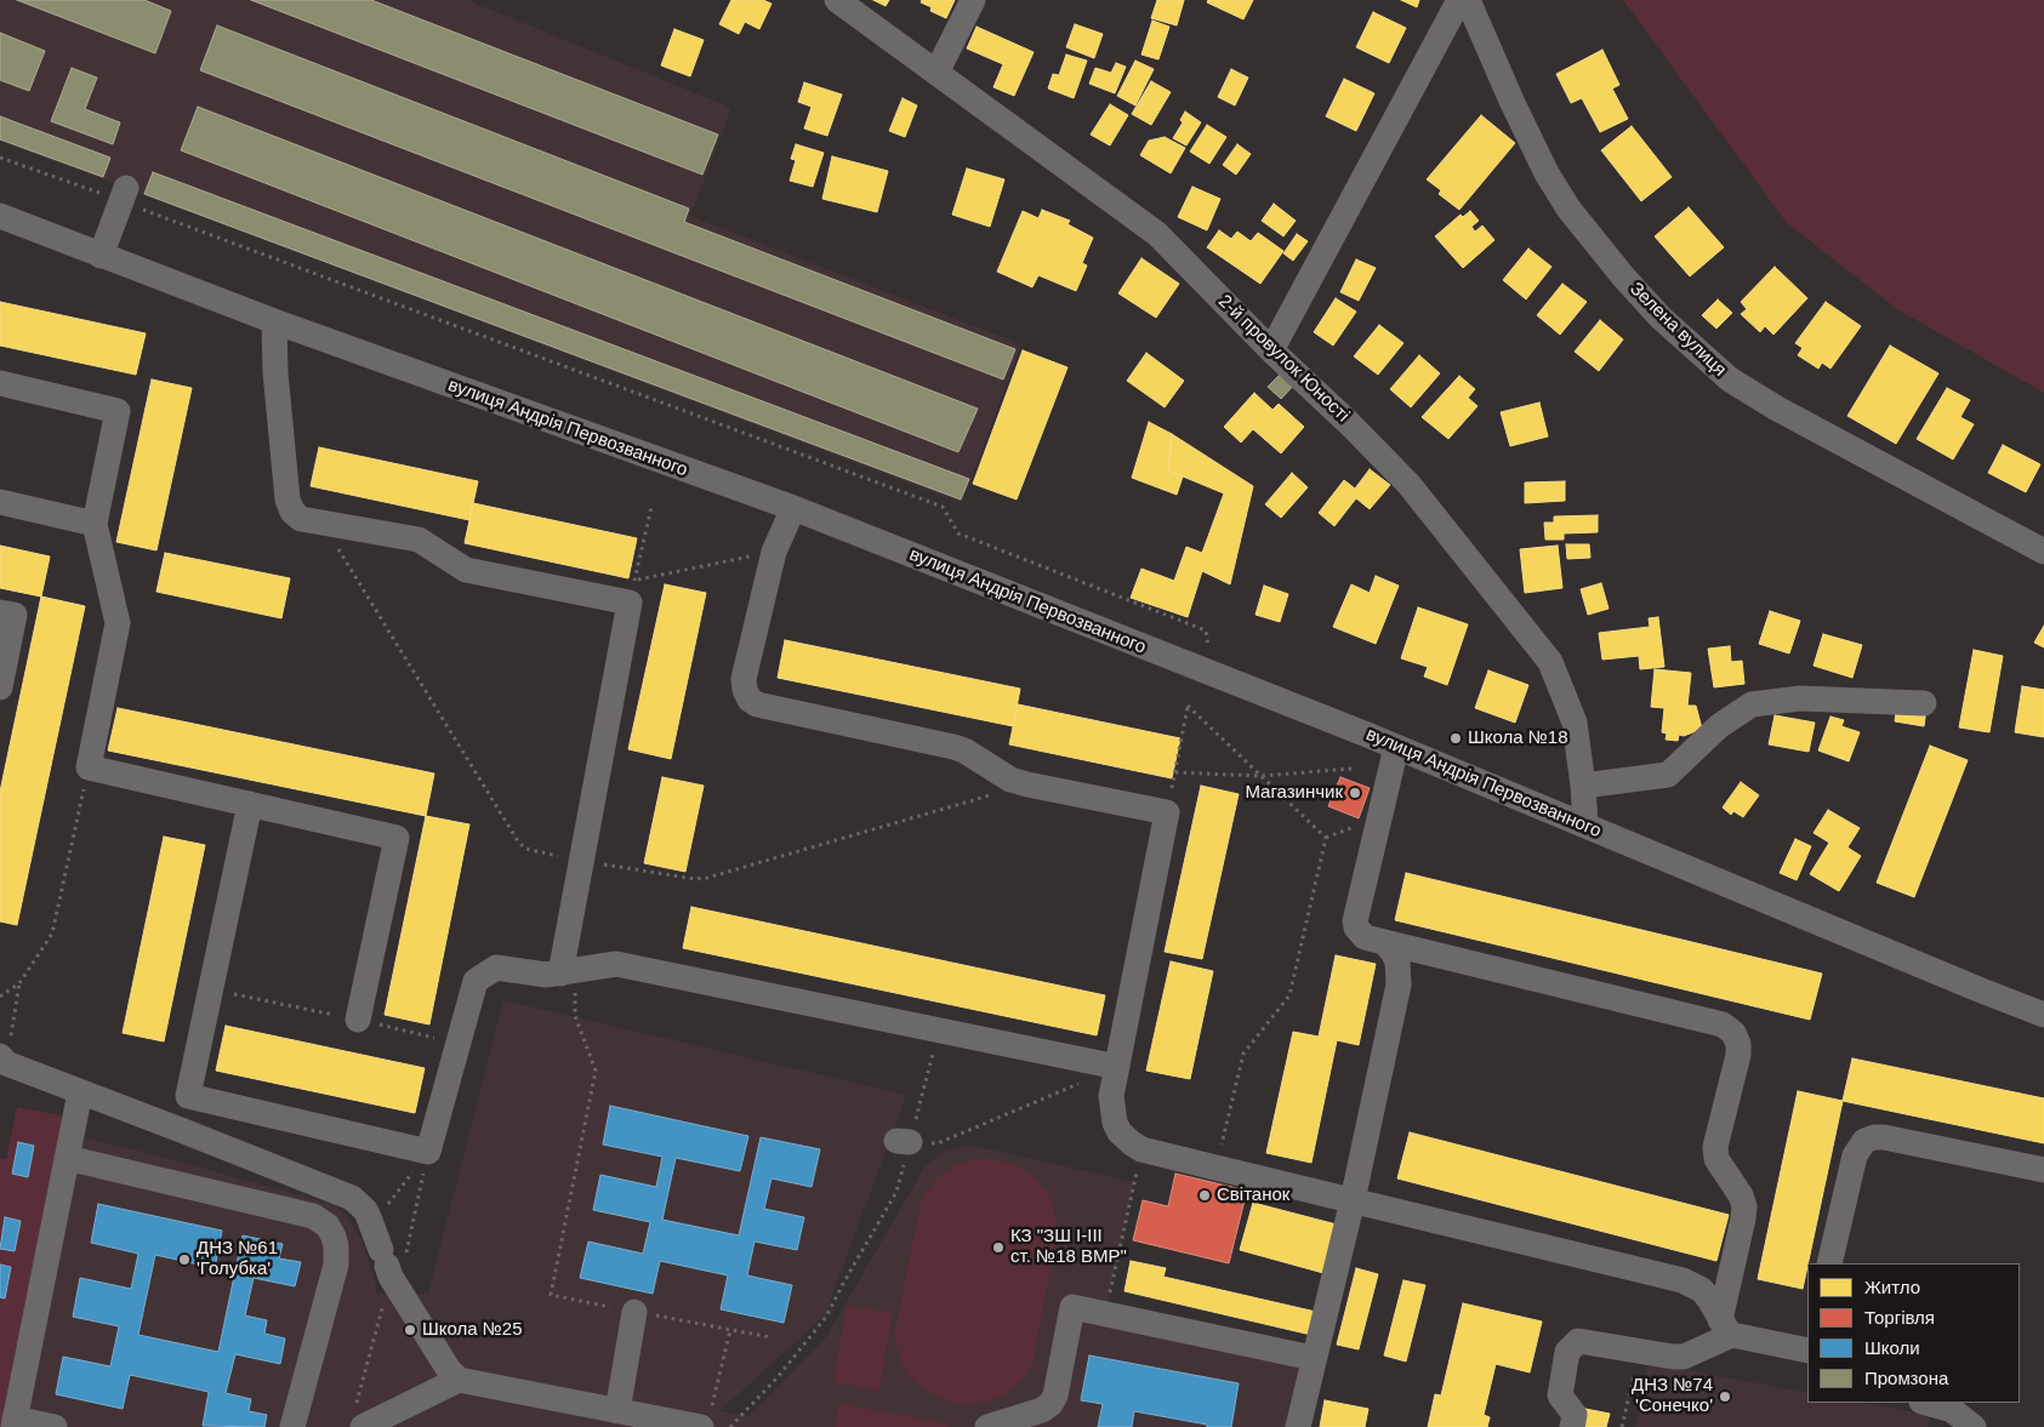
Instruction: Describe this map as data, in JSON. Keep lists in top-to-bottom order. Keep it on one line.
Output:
{"streets":{"street":["Зелена вулиця","2-й провулок Юності","вулиця Андрія Первозванного"]},"crossings":[["2-й провулок Юності","вулиця Андрія Первозванного"]],"places":["Школа №18","Магазинчик","Світанок","КЗ \"ЗШ І-ІІІ ст. №18 ВМР\"","ДНЗ №61 'Голубка'","Школа №25","ДНЗ №74 'Сонечко'"],"legend":["Житло","Торгівля","Школи","Промзона"]}
